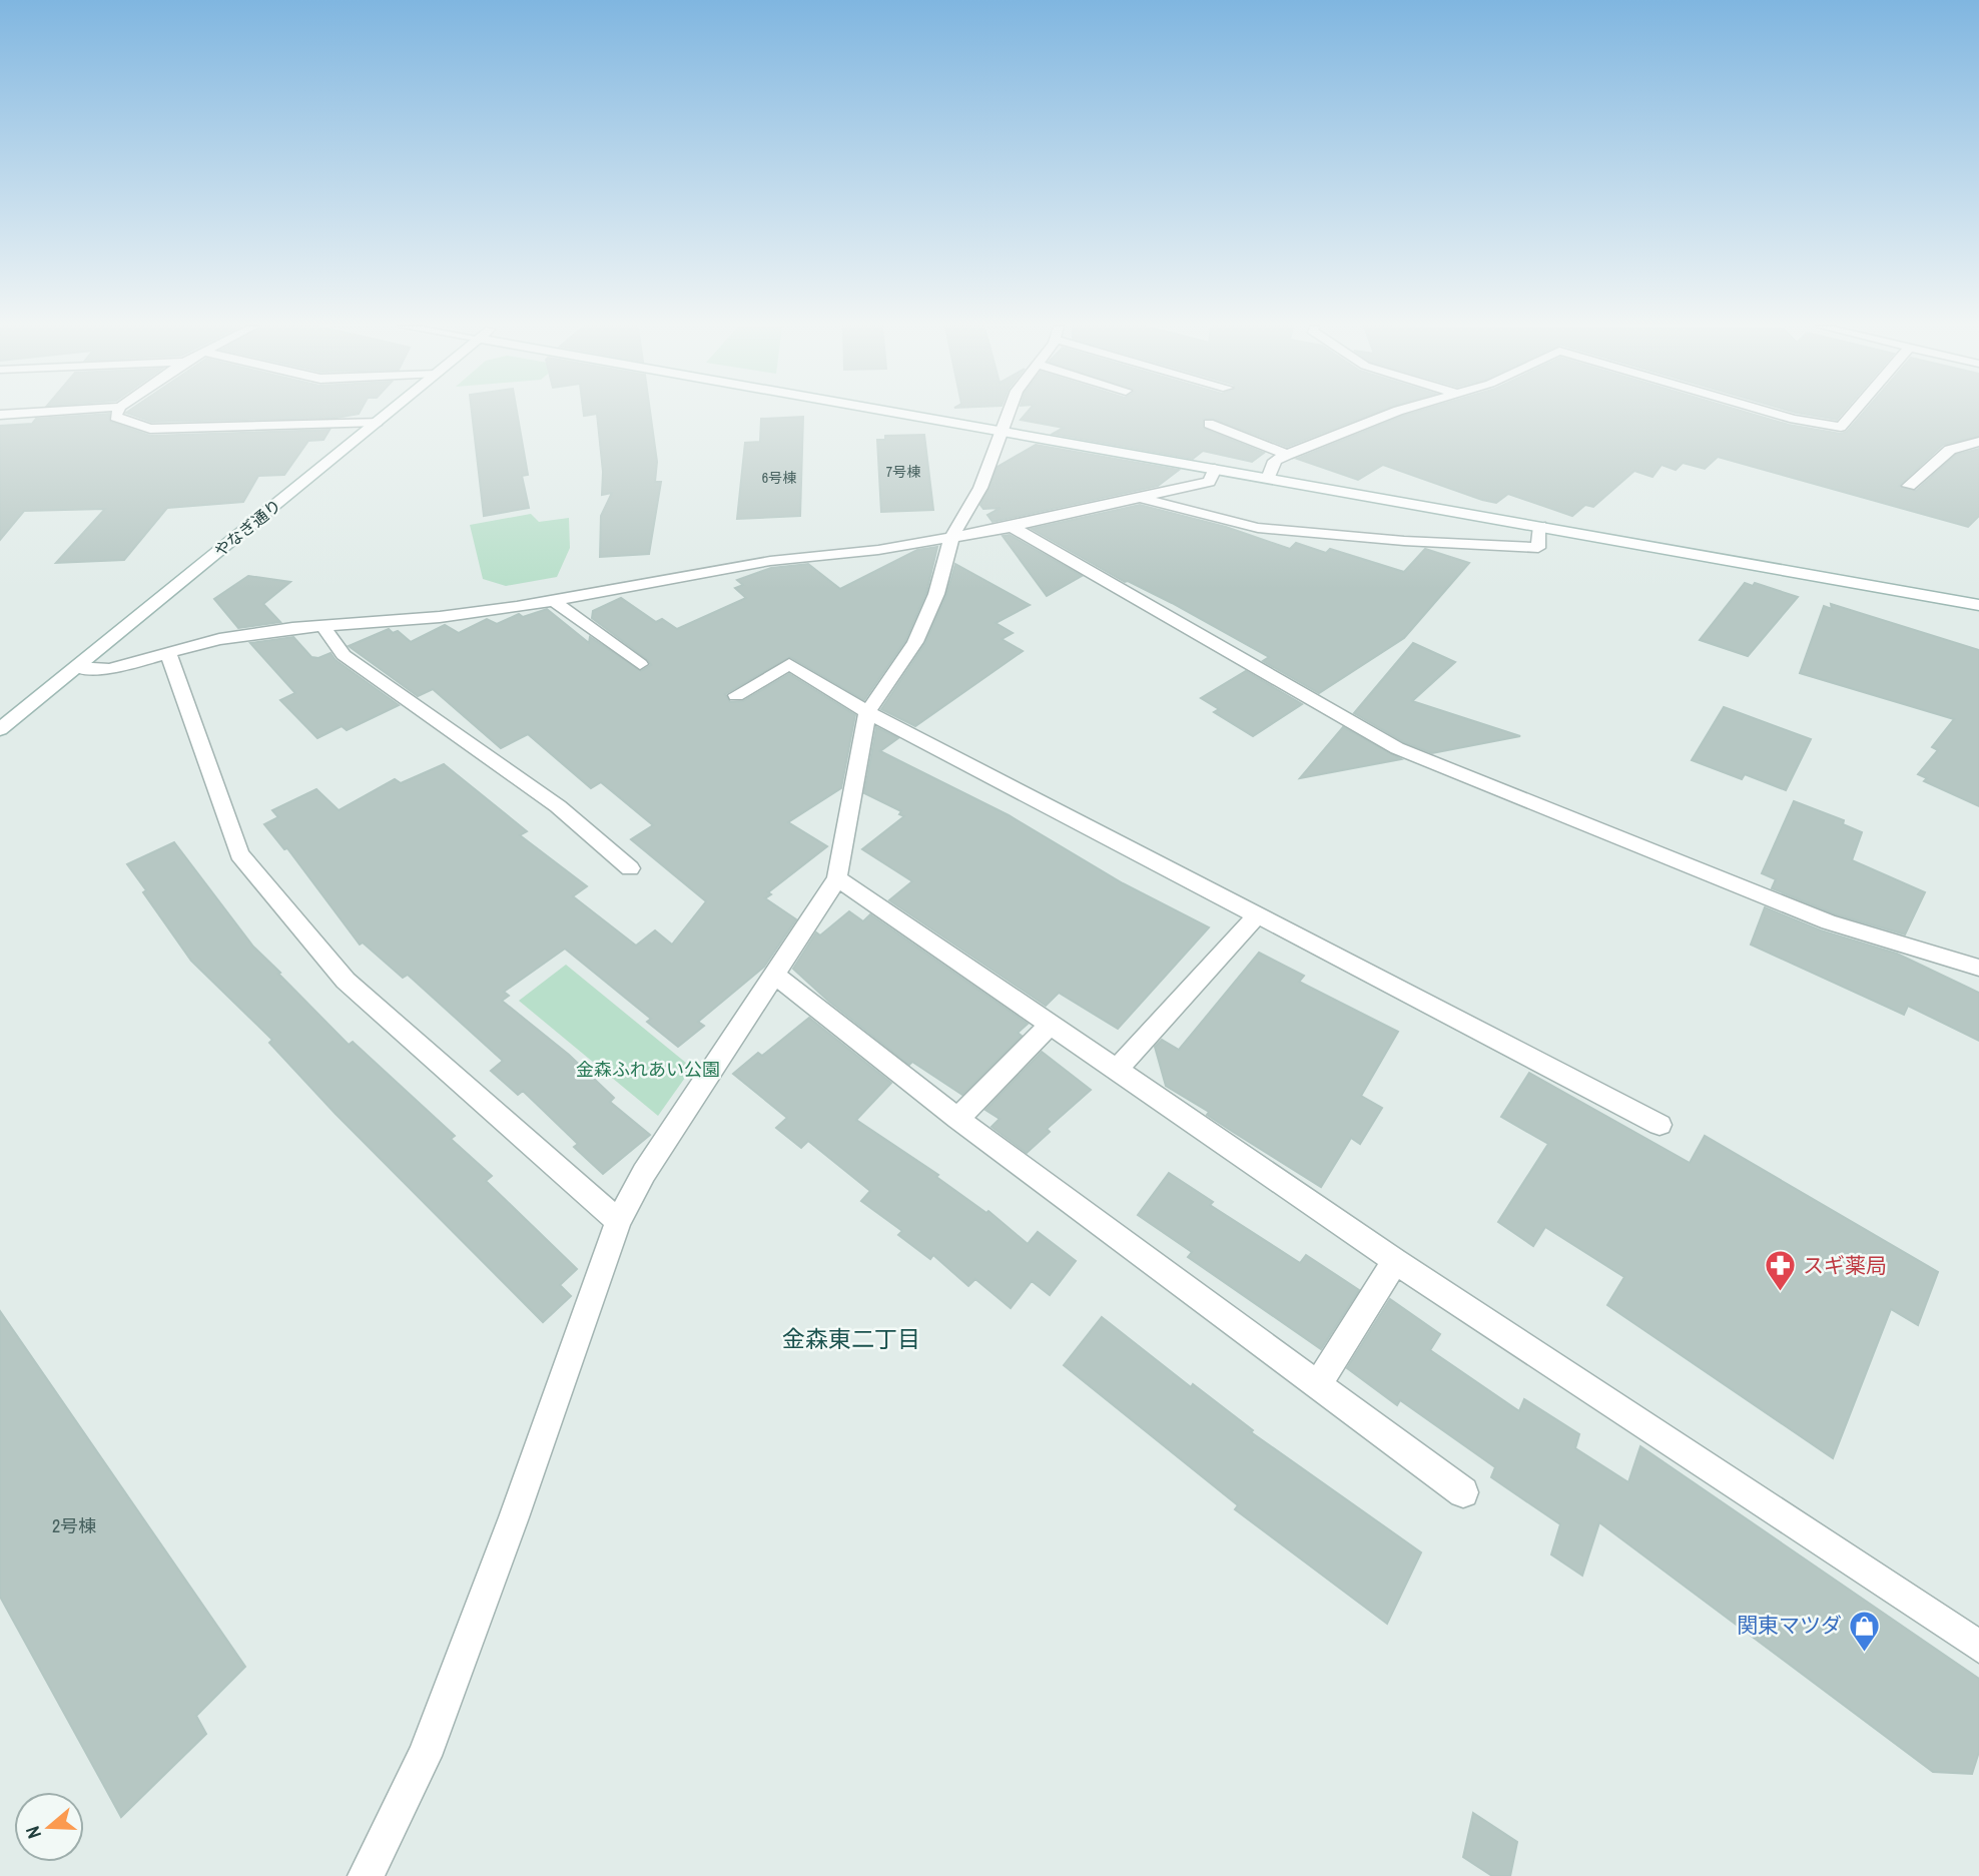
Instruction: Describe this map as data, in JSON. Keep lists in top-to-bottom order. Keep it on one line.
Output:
{"streets":{"street":["やなぎ通り"]},"districts":["金森東二丁目"],"parks":["金森ふれあい公園"],"places":{"pharmacy":["スギ薬局"],"shop":["関東マツダ"]},"house_numbers":["7号棟","6号棟","2号棟"],"north":"left"}
